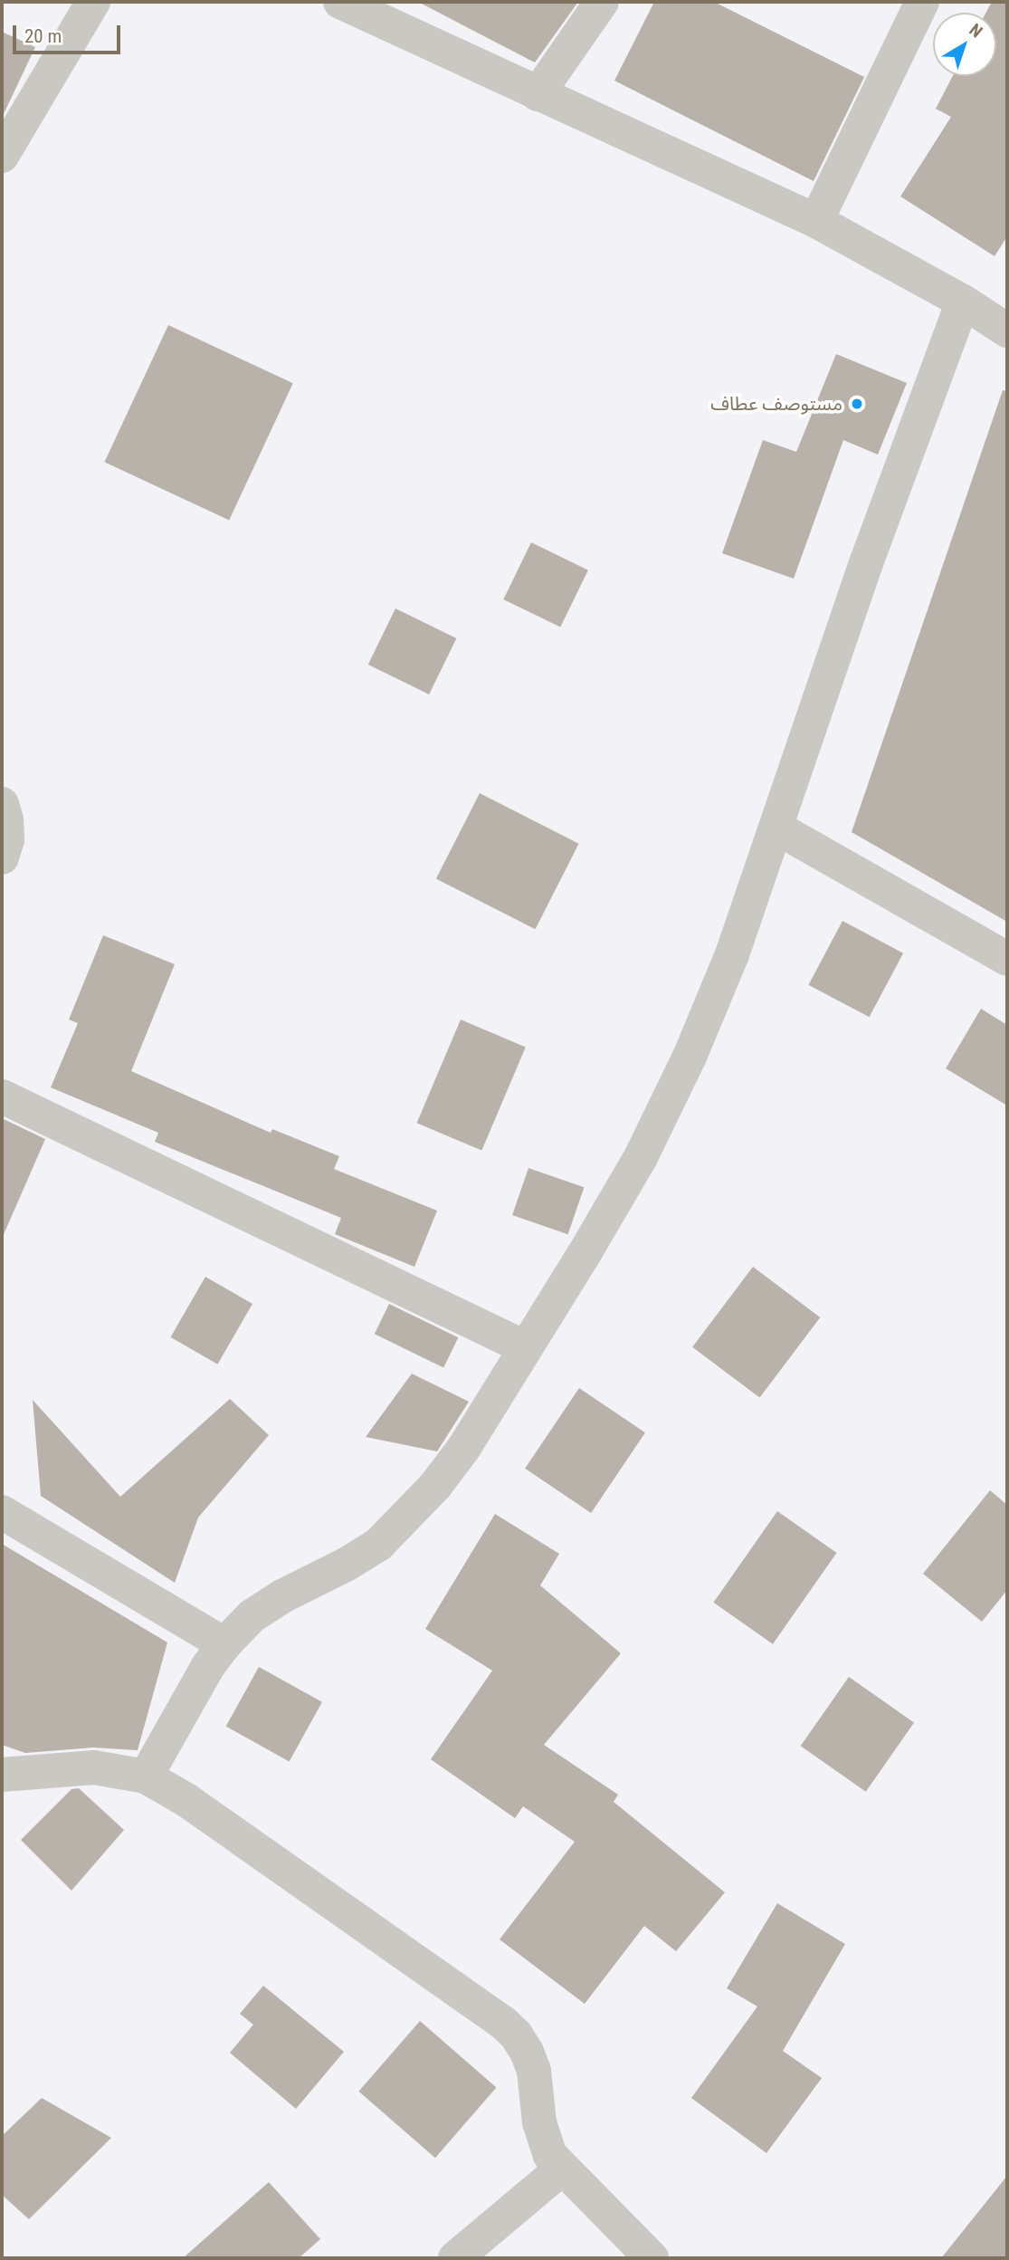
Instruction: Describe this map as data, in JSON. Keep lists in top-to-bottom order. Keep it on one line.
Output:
{"places":["مستوصف عطاف"],"scale_bar":"20 m","north":"top right"}
